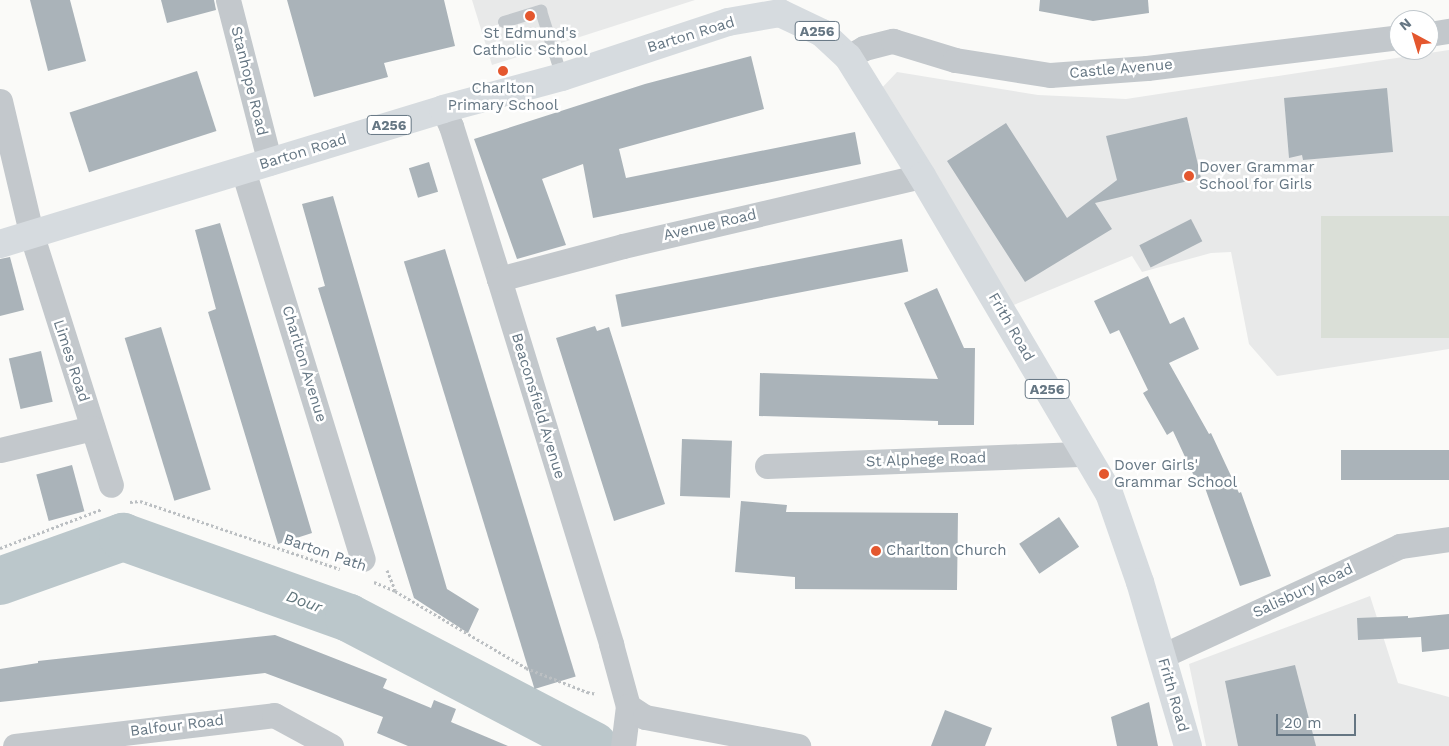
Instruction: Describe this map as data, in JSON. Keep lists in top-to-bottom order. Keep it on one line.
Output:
{"streets":{"main road":["A256","Barton Road","Frith Road"],"street":["Castle Avenue","Stanhope Road","Avenue Road","Limes Road","Charlton Avenue","Beaconsfield Avenue","St Alphege Road","Salisbury Road","Balfour Road"],"path":["Barton Path"]},"crossings":[["Barton Road","Stanhope Road"],["Barton Road","Frith Road"],["Barton Road","Limes Road"],["Barton Road","Charlton Avenue"],["Barton Road","Beaconsfield Avenue"],["Castle Avenue","Frith Road"],["Avenue Road","Frith Road"],["Avenue Road","Beaconsfield Avenue"],["Frith Road","St Alphege Road"],["Frith Road","Salisbury Road"],["Limes Road","Barton Path"],["Charlton Avenue","Barton Path"],["Beaconsfield Avenue","Barton Path"]],"water":["Dour"],"places":["St Edmund's Catholic School","Charlton Primary School","Dover Grammar School for Girls","Dover Girls' Grammar School","Charlton Church"],"scale_bar":"20 m","north":"top left"}
